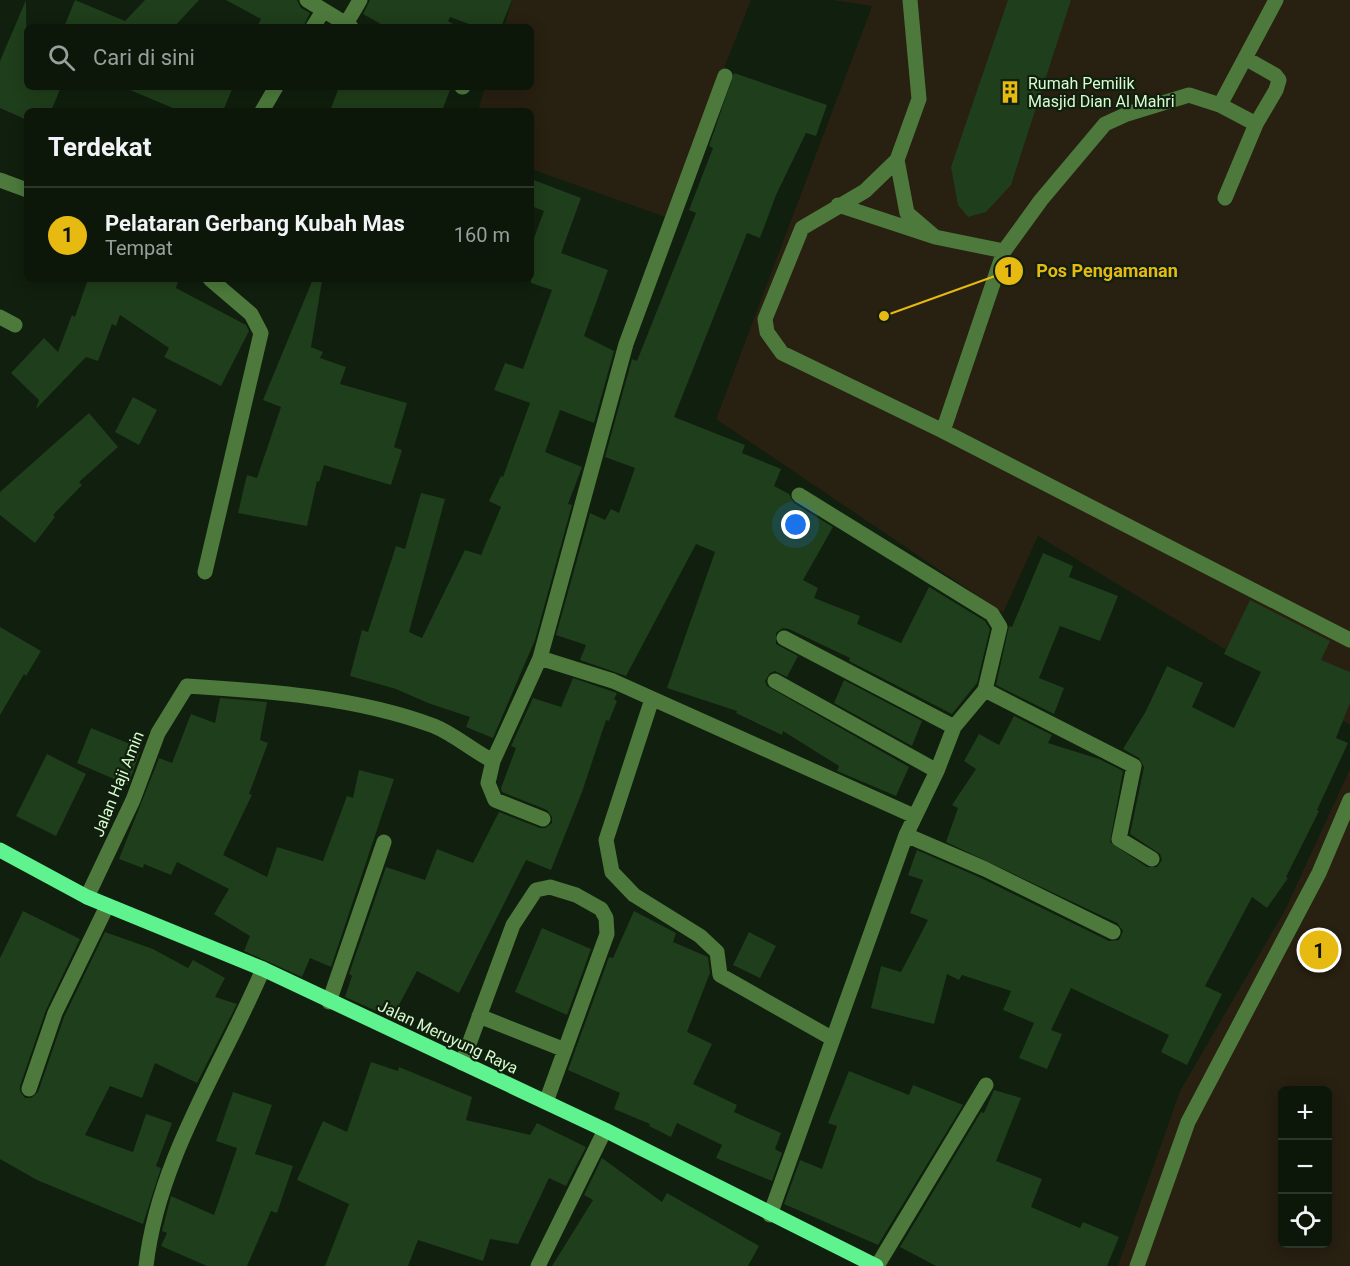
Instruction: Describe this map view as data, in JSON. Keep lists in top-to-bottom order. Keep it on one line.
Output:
{"streets":{"main road":["Jalan Meruyung Raya"],"street":["Jalan Haji Amin"]},"crossings":[["Jalan Haji Amin","Jalan Meruyung Raya"]],"places":{"building":["Rumah Pemilik Masjid Dian Al Mahri"],"other":["Pos Pengamanan"]},"page":{"search":"Cari di sini","heading":"Terdekat","list":[{"mark":"1","name":"Pelataran Gerbang Kubah Mas","note":"Tempat","value":"160 m"}],"pins":"1","map_buttons":["+","−"]}}
